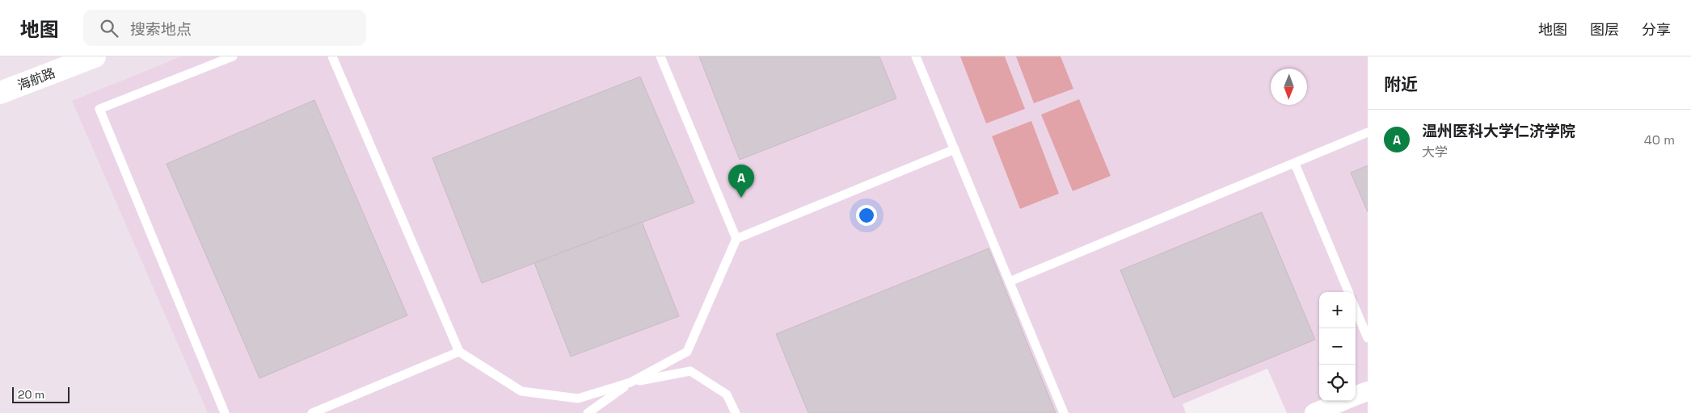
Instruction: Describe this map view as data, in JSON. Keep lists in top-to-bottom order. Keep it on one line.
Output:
{"streets":{"main road":["海航路"]},"scale_bar":"20 m","north":"bottom","page":{"header":"地图","search":"搜索地点","nav":["地图","图层","分享"],"heading":"附近","list":[{"mark":"A","name":"温州医科大学仁济学院","note":"大学","value":"40 m"}],"pins":"A","map_buttons":["+","−"],"scale":"20 m"}}
